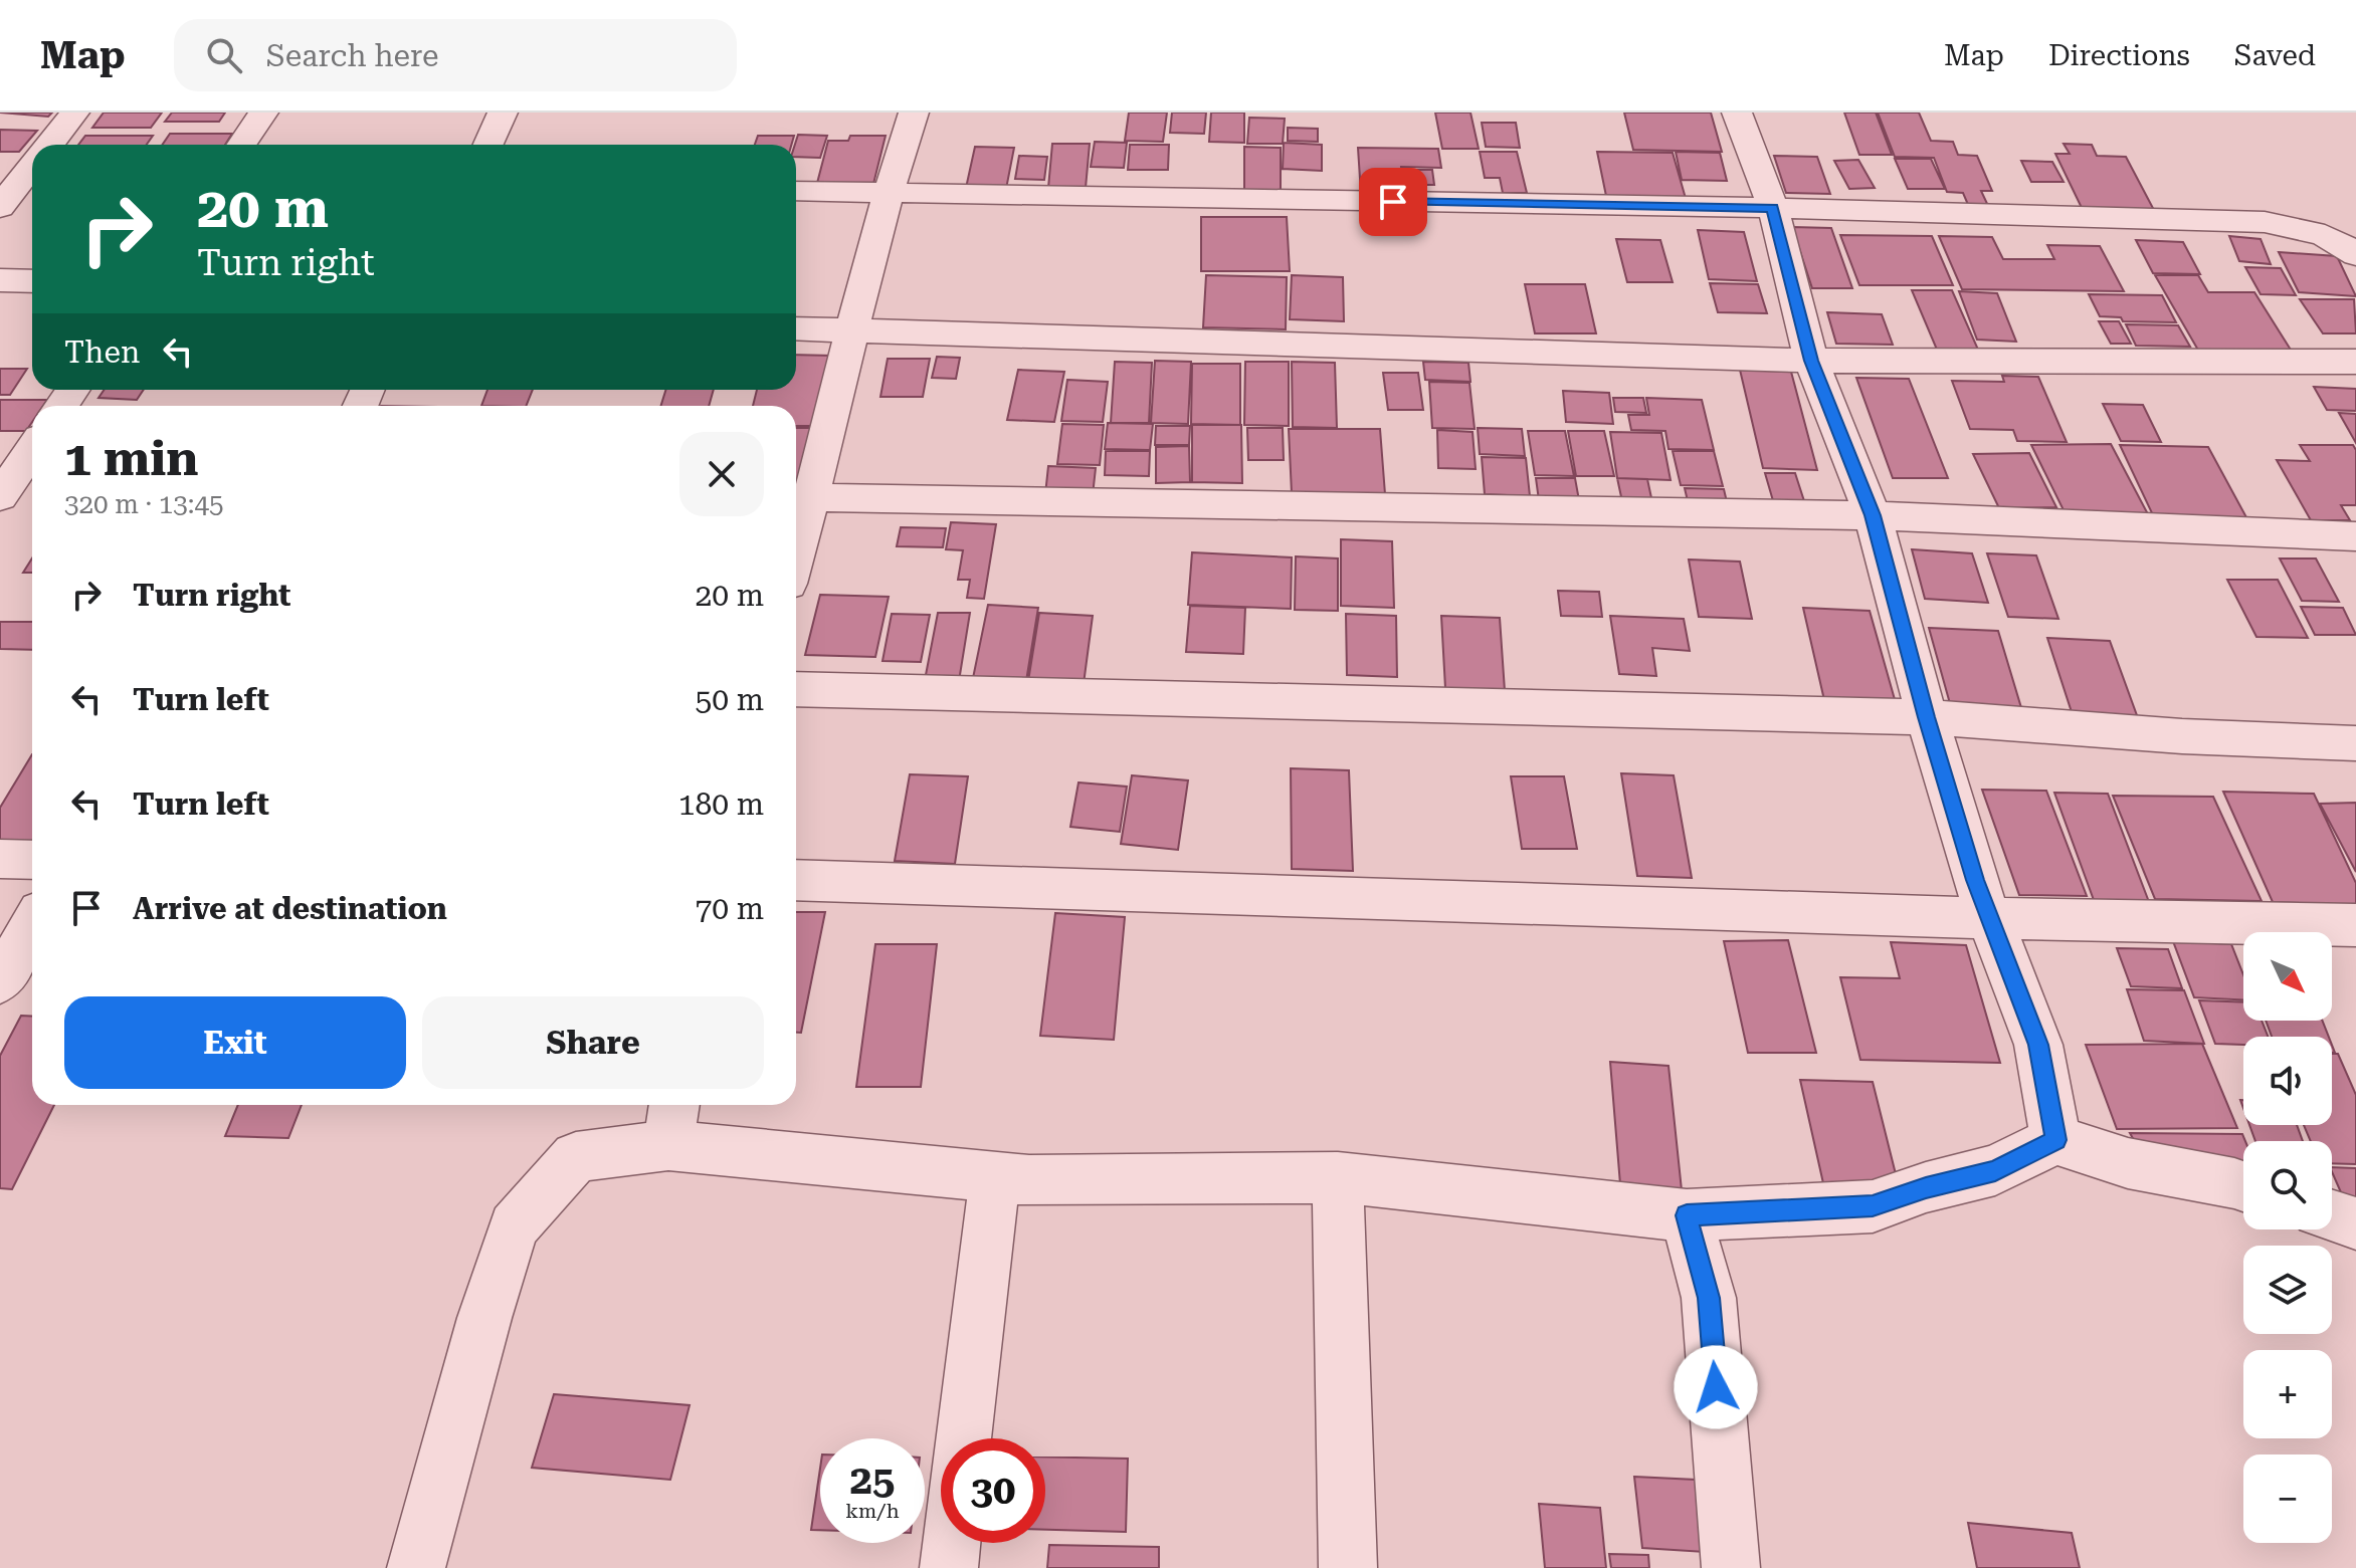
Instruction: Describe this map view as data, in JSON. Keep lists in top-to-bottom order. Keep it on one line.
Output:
{"north":"bottom right","page":{"header":"Map","search":"Search here","nav":["Map","Directions","Saved"],"turn":["20 m","Turn right"],"then":"Then","heading":["1 min","320 m · 13:45"],"list":[{"name":"Turn right","value":"20 m"},{"name":"Turn left","value":"50 m"},{"name":"Turn left","value":"180 m"},{"name":"Arrive at destination","value":"70 m"}],"map_buttons":["+","−"],"buttons":["Exit","Share"],"speed":"25 km/h","limit":"30"}}
